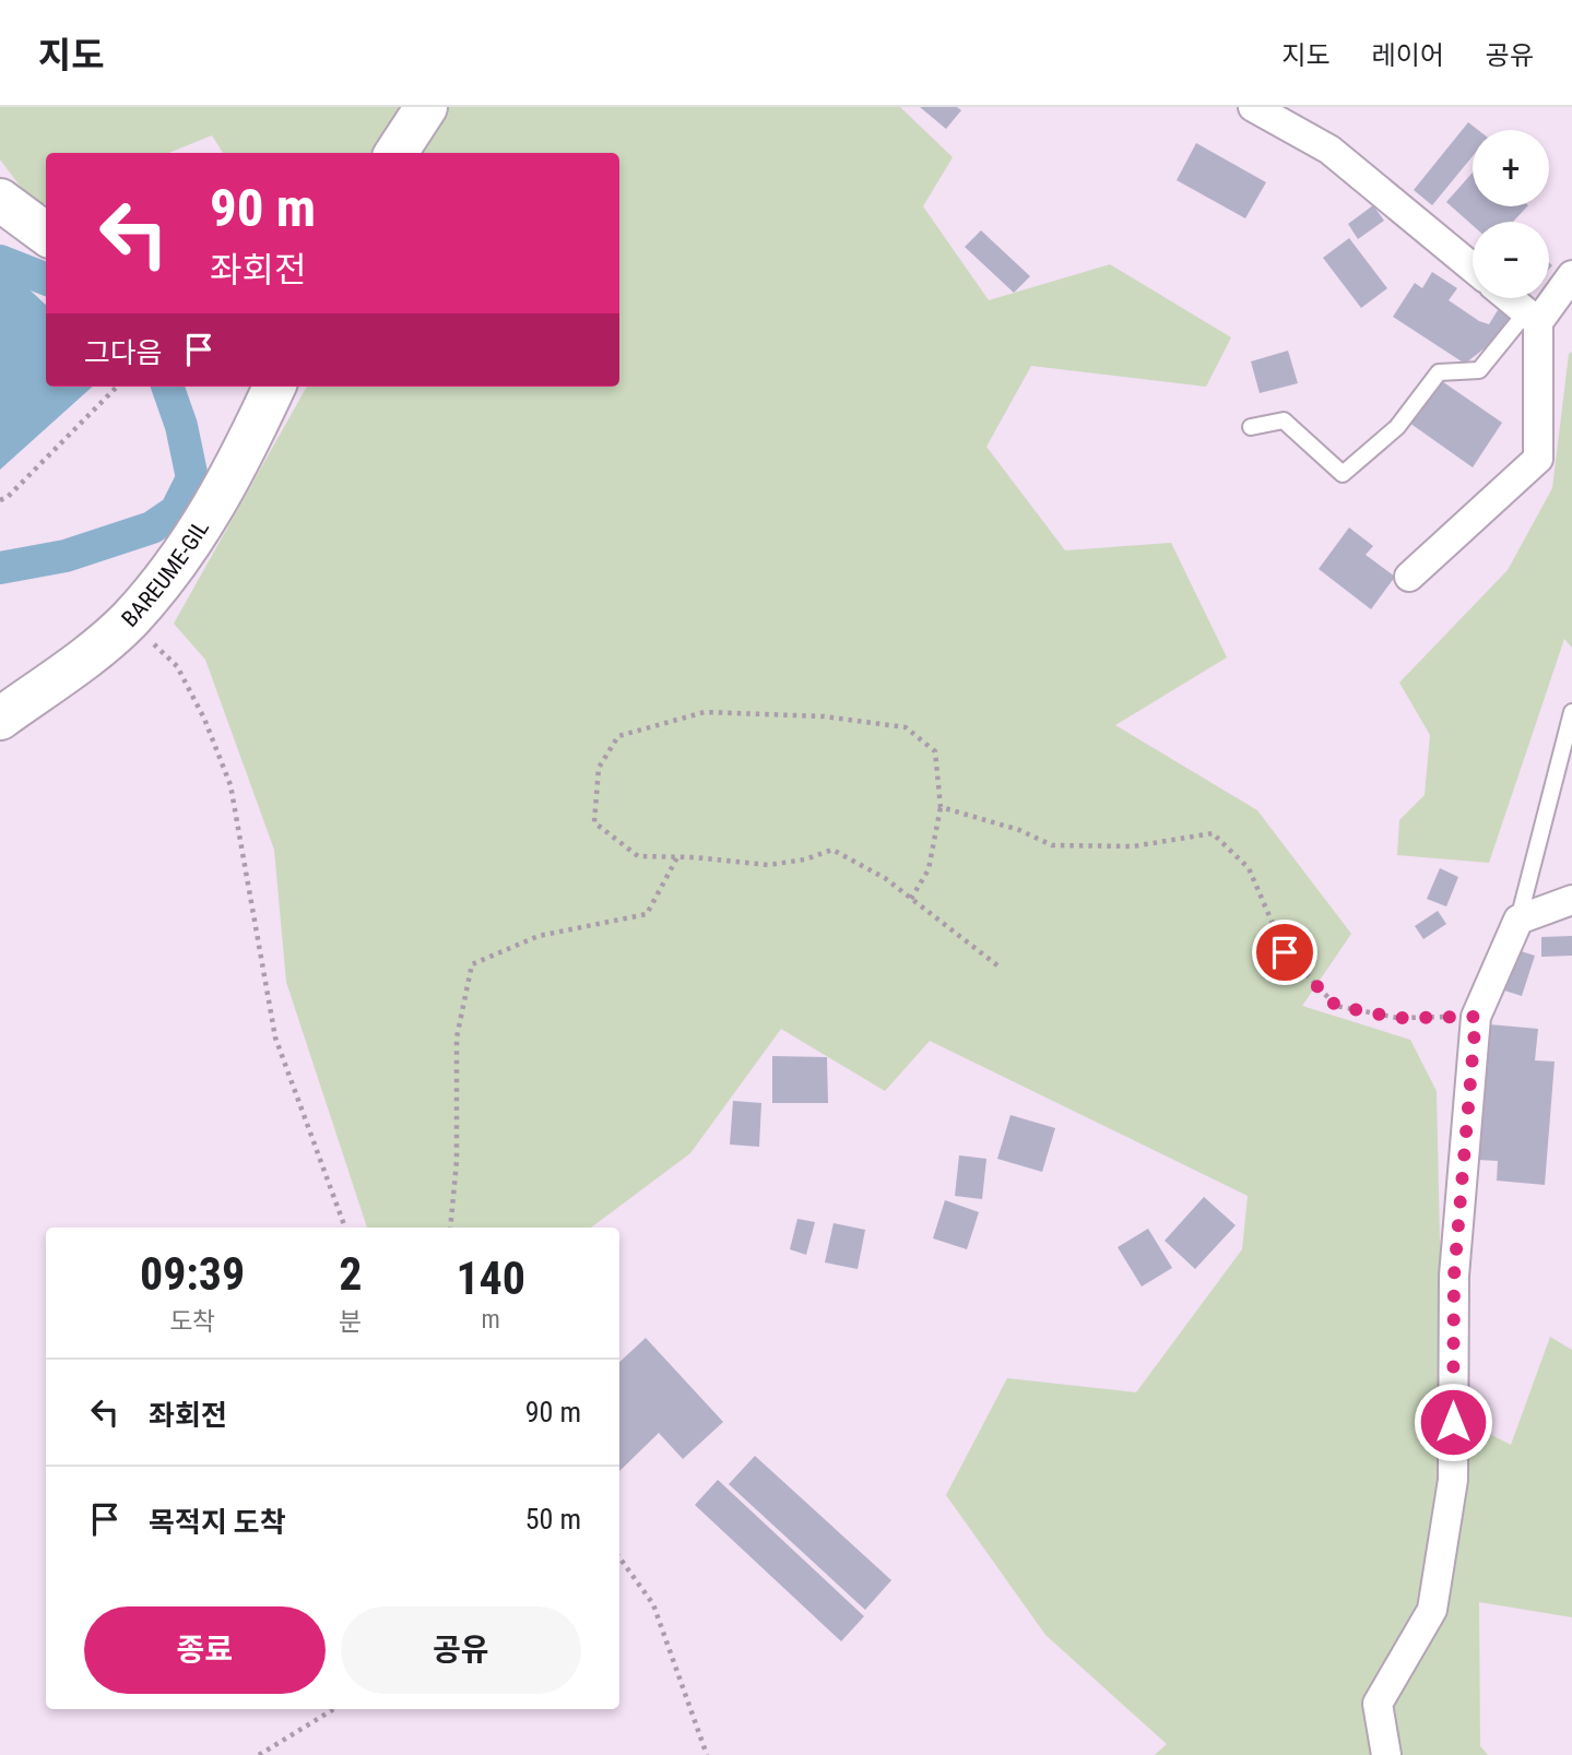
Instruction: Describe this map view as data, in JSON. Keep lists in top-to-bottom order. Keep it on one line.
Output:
{"streets":{"street":["BAREUME-GIL"]},"page":{"header":"지도","nav":["지도","레이어","공유"],"map_buttons":["+","−"],"turn":["90 m","좌회전"],"then":"그다음","eta":["09:39","도착","2","분","140","m"],"list":[{"name":"좌회전","value":"90 m"},{"name":"목적지 도착","value":"50 m"}],"buttons":["종료","공유"]}}
